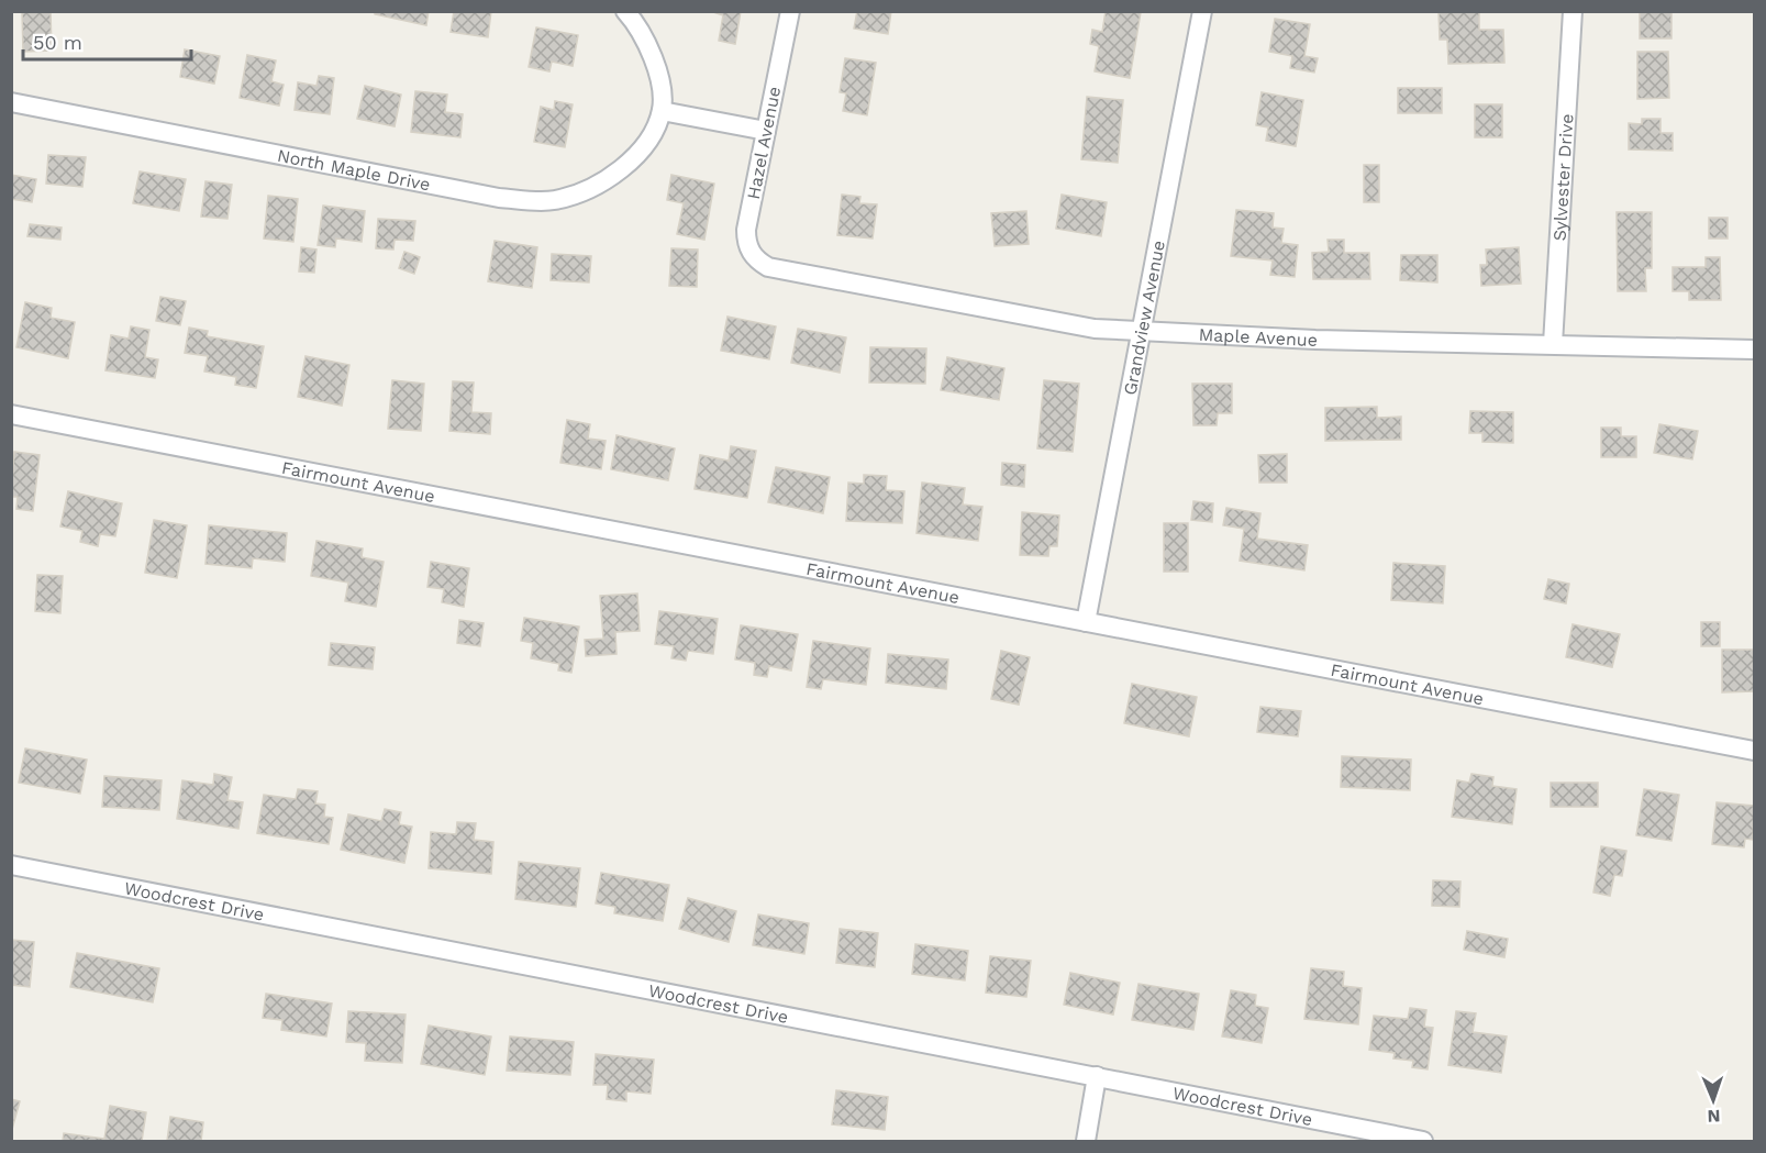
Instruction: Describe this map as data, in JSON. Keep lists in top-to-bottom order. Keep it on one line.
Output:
{"streets":{"street":["Hazel Avenue","North Maple Drive","Sylvester Drive","Grandview Avenue","Maple Avenue","Fairmount Avenue","Woodcrest Drive"]},"crossings":[["Hazel Avenue","Maple Avenue"],["Sylvester Drive","Maple Avenue"],["Grandview Avenue","Maple Avenue"],["Grandview Avenue","Fairmount Avenue"]],"scale_bar":"50 m","north":"bottom"}
